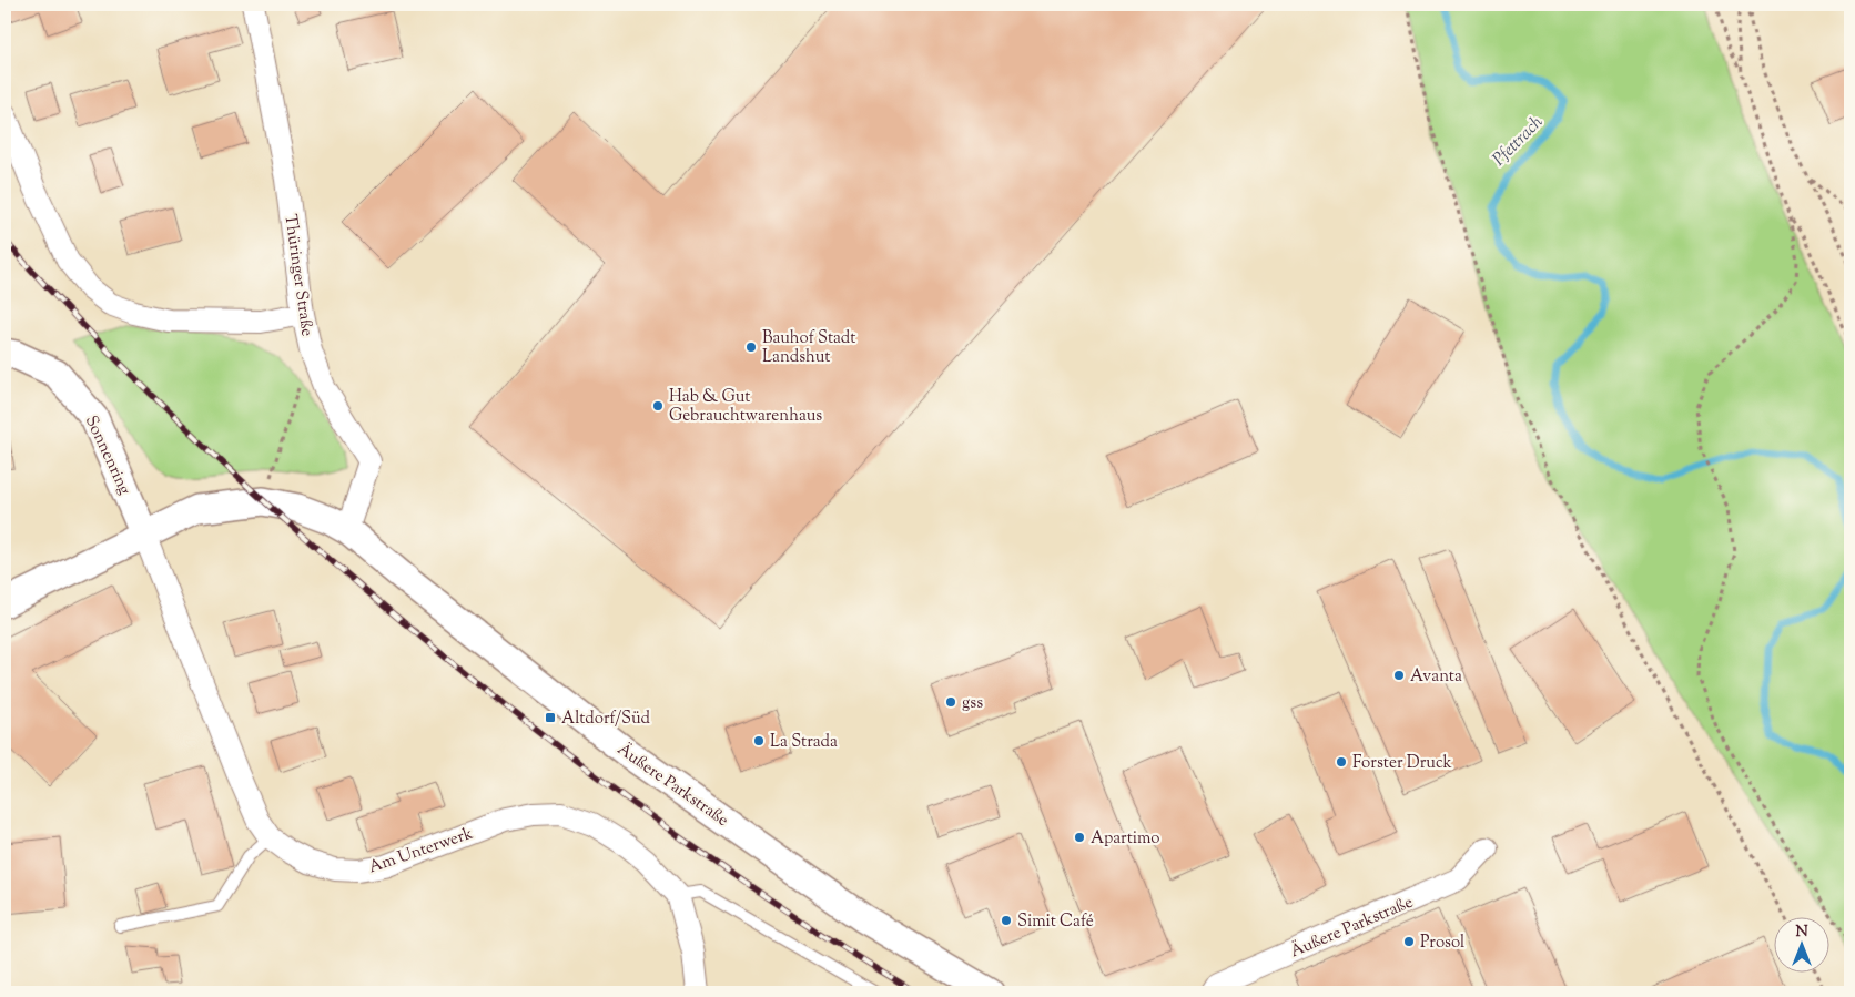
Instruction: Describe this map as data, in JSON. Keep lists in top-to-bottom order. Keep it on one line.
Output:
{"streets":{"street":["Thüringer Straße","Sonnenring","Äußere Parkstraße","Am Unterwerk"]},"crossings":[["Thüringer Straße","Äußere Parkstraße"],["Sonnenring","Am Unterwerk"]],"water":["Pfettrach"],"places":{"other":["Bauhof Stadt Landshut","Hab & Gut Gebrauchtwarenhaus","Avanta","gss","La Strada","Forster Druck","Apartimo","Simit Café","Prosol"],"transit":["Altdorf/Süd"]},"north":"top"}
